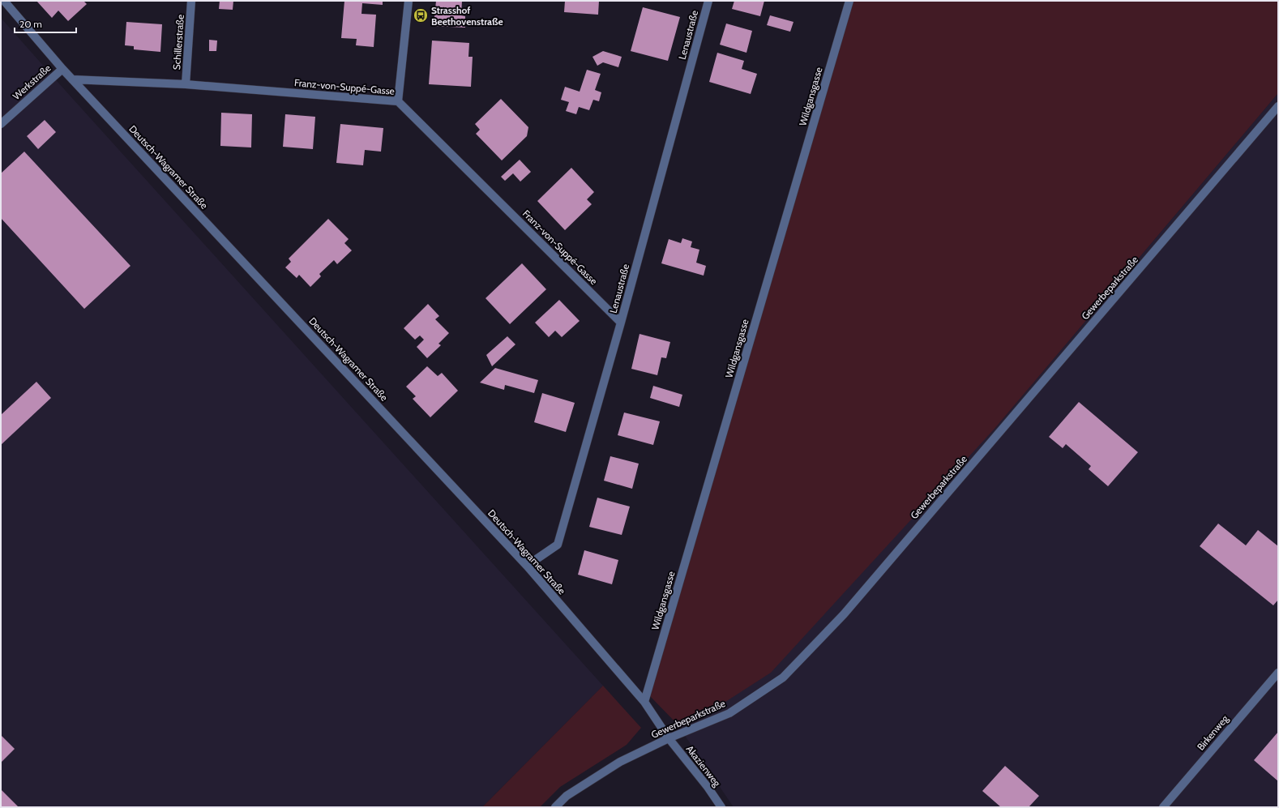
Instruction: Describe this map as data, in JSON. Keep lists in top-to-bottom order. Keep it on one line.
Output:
{"streets":{"street":["Lenaustraße","Schillerstraße","Werkstraße","Franz-von-Suppé-Gasse","Wildgansgasse","Deutsch-Wagramer Straße","Gewerbeparkstraße","Birkenweg","Akazienweg"]},"crossings":[["Lenaustraße","Franz-von-Suppé-Gasse"],["Lenaustraße","Deutsch-Wagramer Straße"],["Schillerstraße","Franz-von-Suppé-Gasse"],["Werkstraße","Deutsch-Wagramer Straße"],["Franz-von-Suppé-Gasse","Deutsch-Wagramer Straße"],["Wildgansgasse","Deutsch-Wagramer Straße"],["Deutsch-Wagramer Straße","Gewerbeparkstraße"],["Deutsch-Wagramer Straße","Akazienweg"],["Gewerbeparkstraße","Akazienweg"]],"places":{"bus stop":["Strasshof Beethovenstraße"]},"scale_bar":"20 m"}
